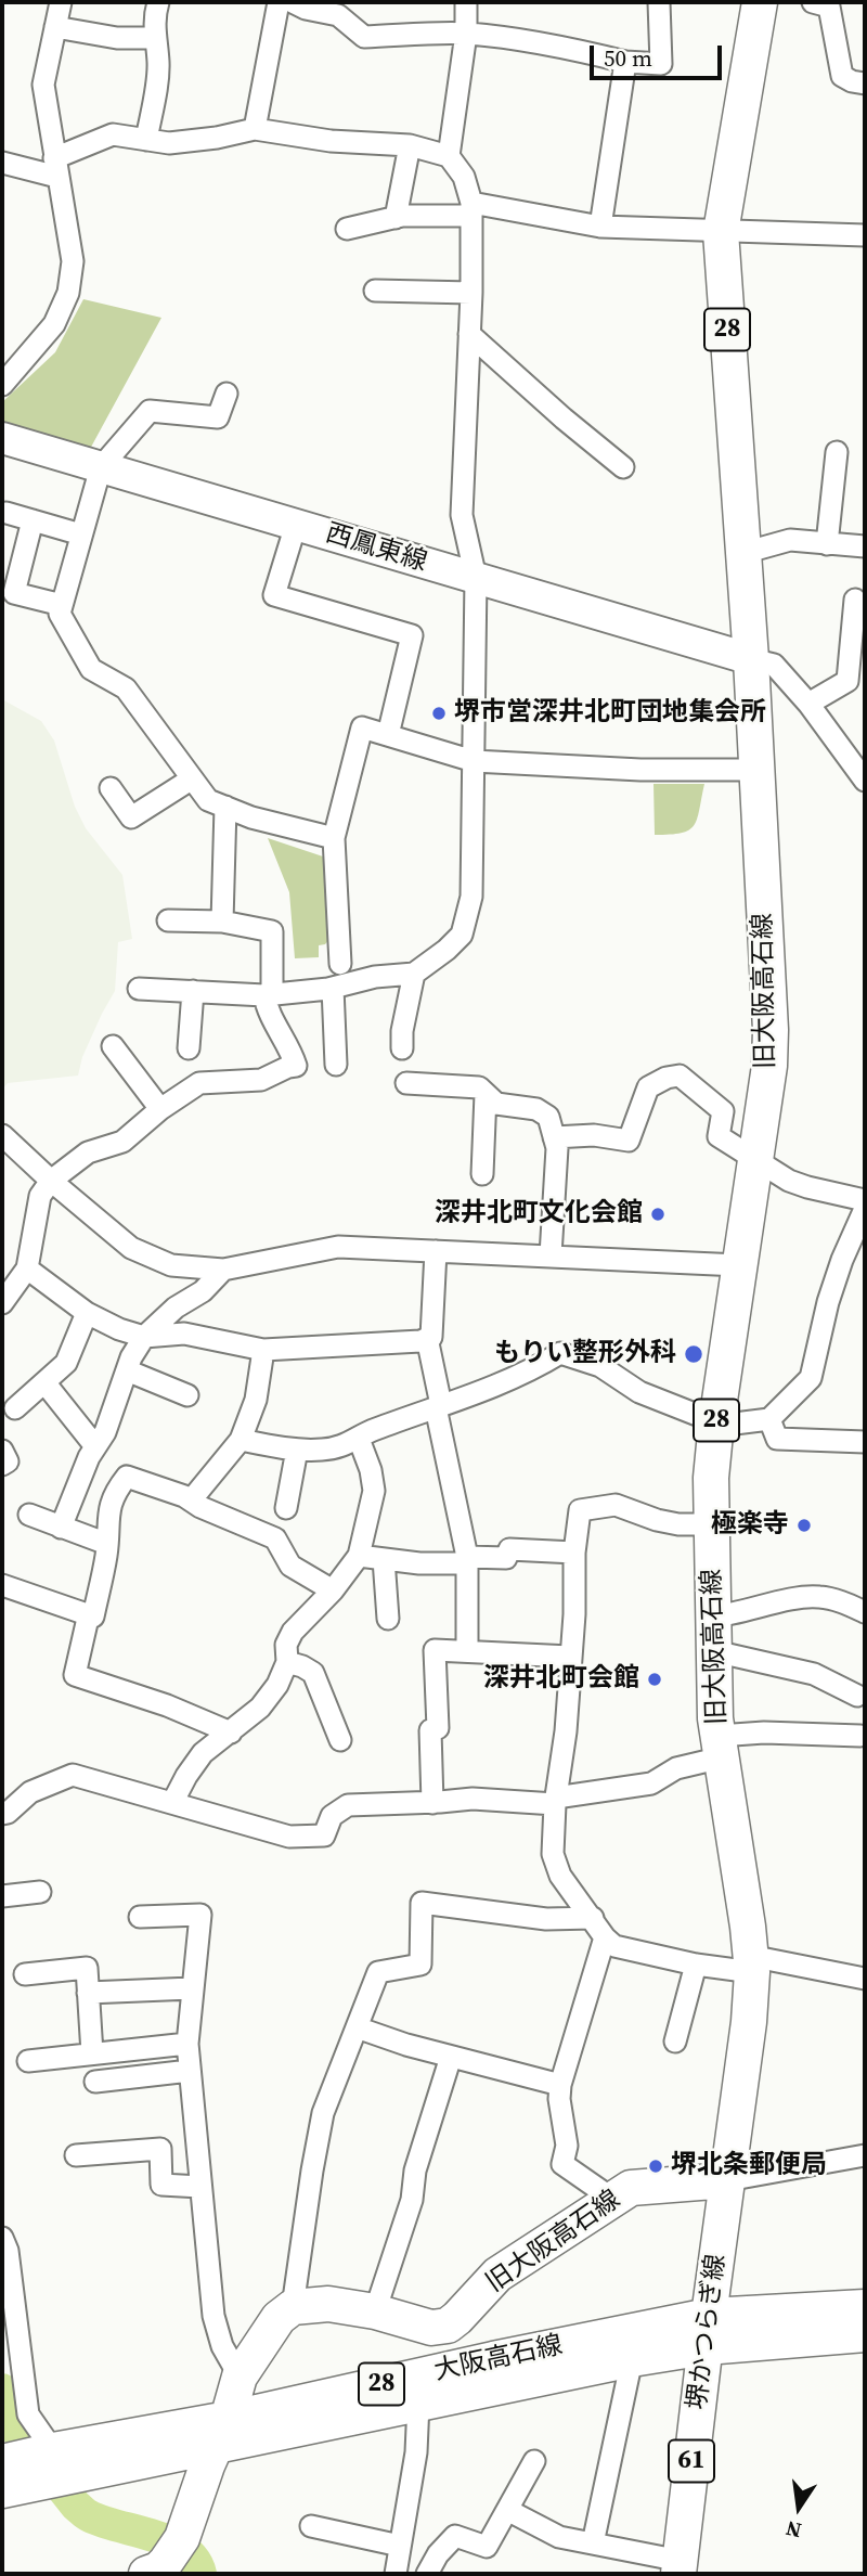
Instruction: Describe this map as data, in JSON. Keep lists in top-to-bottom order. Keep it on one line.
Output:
{"streets":{"main road":["28","西鳳東線","旧大阪高石線","堺かつらぎ線","大阪高石線","61"]},"crossings":[["西鳳東線","旧大阪高石線"],["旧大阪高石線","堺かつらぎ線"],["堺かつらぎ線","大阪高石線"]],"places":["堺市営深井北町団地集会所","深井北町文化会館","もりい整形外科","極楽寺","深井北町会館","堺北条郵便局"],"scale_bar":"50 m","north":"bottom"}
